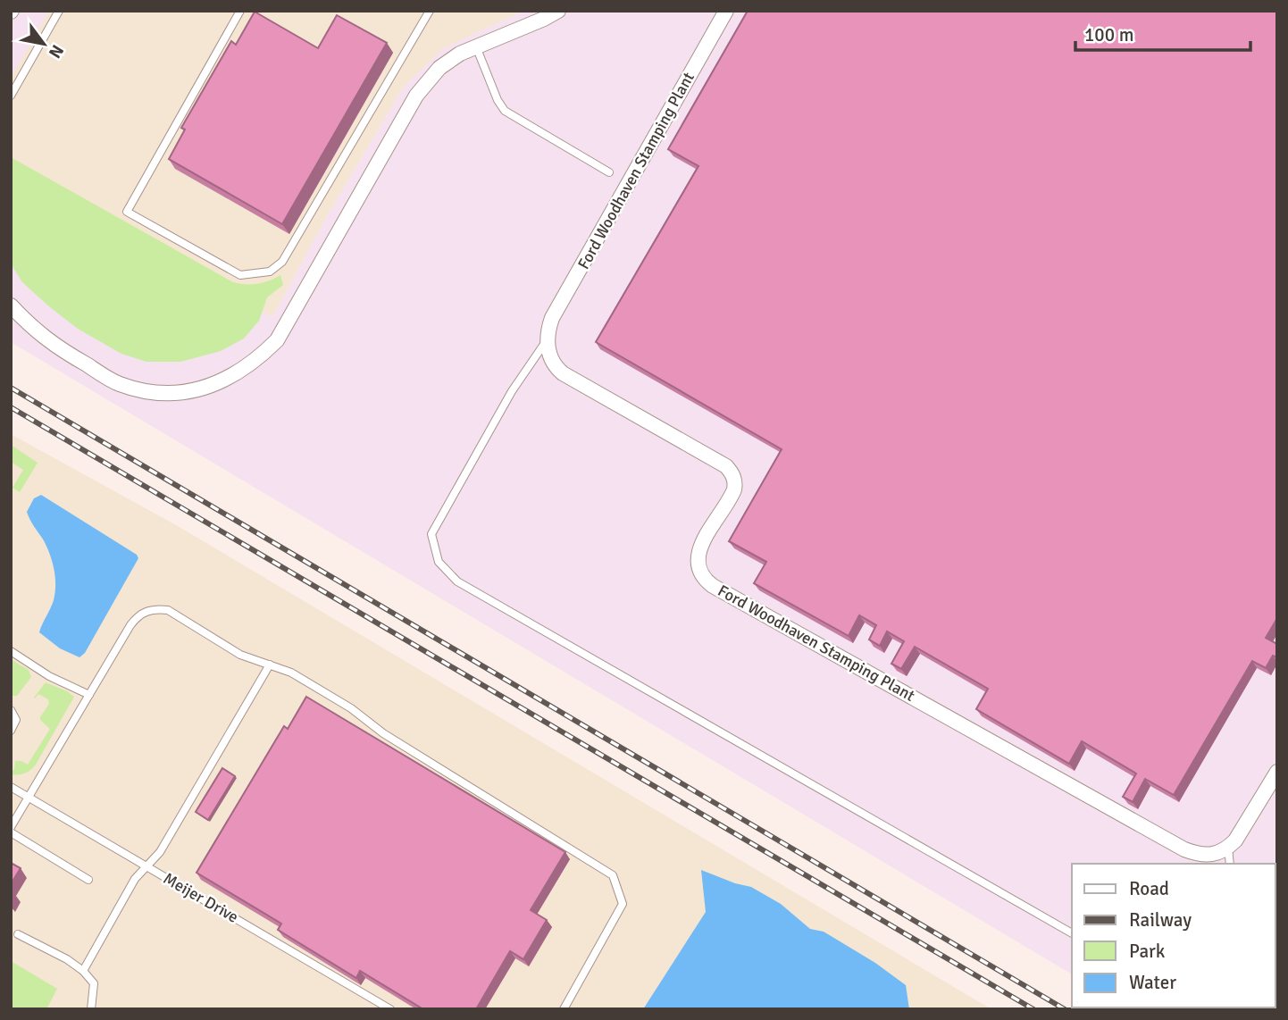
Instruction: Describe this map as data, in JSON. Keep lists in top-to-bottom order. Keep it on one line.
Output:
{"streets":{"street":["Ford Woodhaven Stamping Plant"],"lane":["Meijer Drive"]},"legend":["Road","Railway","Park","Water"],"scale_bar":"100 m","north":"bottom right"}
